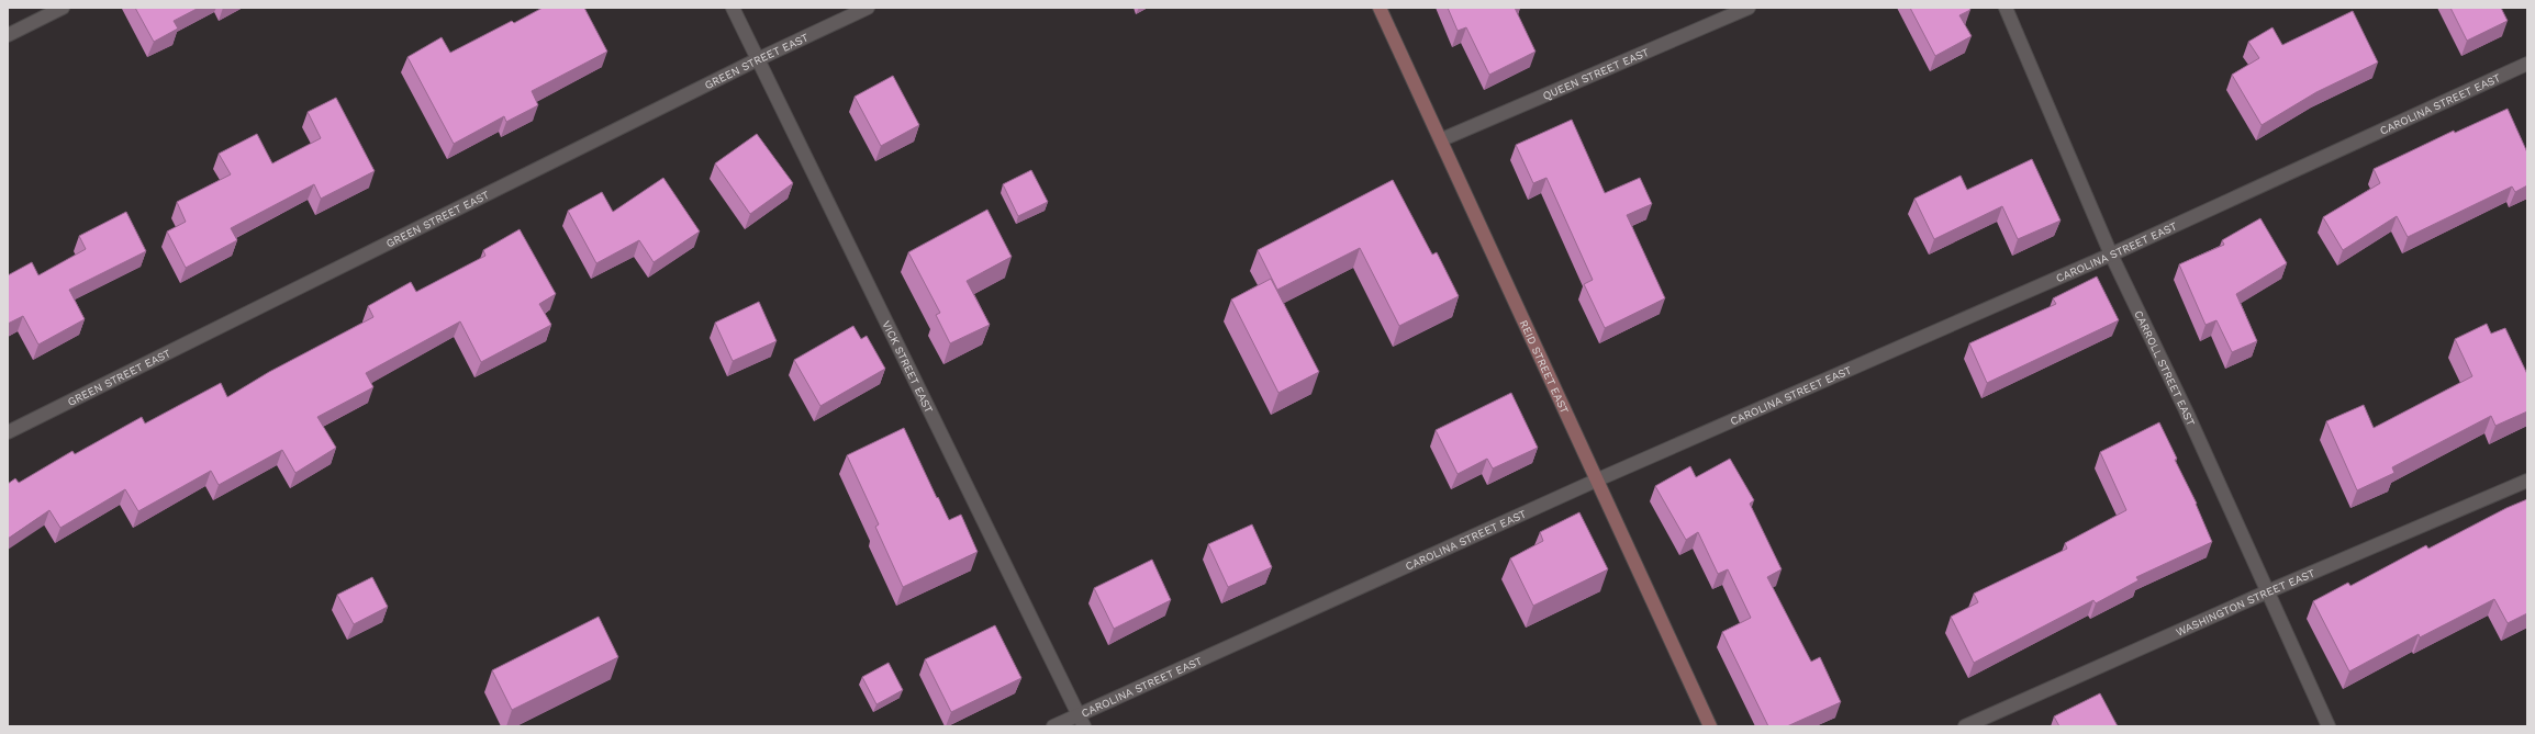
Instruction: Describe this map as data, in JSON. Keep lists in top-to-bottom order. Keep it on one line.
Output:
{"streets":{"street":["GREEN STREET EAST","QUEEN STREET EAST","CAROLINA STREET EAST","VICK STREET EAST","REID STREET EAST","CARROLL STREET EAST","WASHINGTON STREET EAST"]},"crossings":[["GREEN STREET EAST","VICK STREET EAST"],["QUEEN STREET EAST","REID STREET EAST"],["CAROLINA STREET EAST","VICK STREET EAST"],["CAROLINA STREET EAST","REID STREET EAST"],["CAROLINA STREET EAST","CARROLL STREET EAST"],["CARROLL STREET EAST","WASHINGTON STREET EAST"]]}
